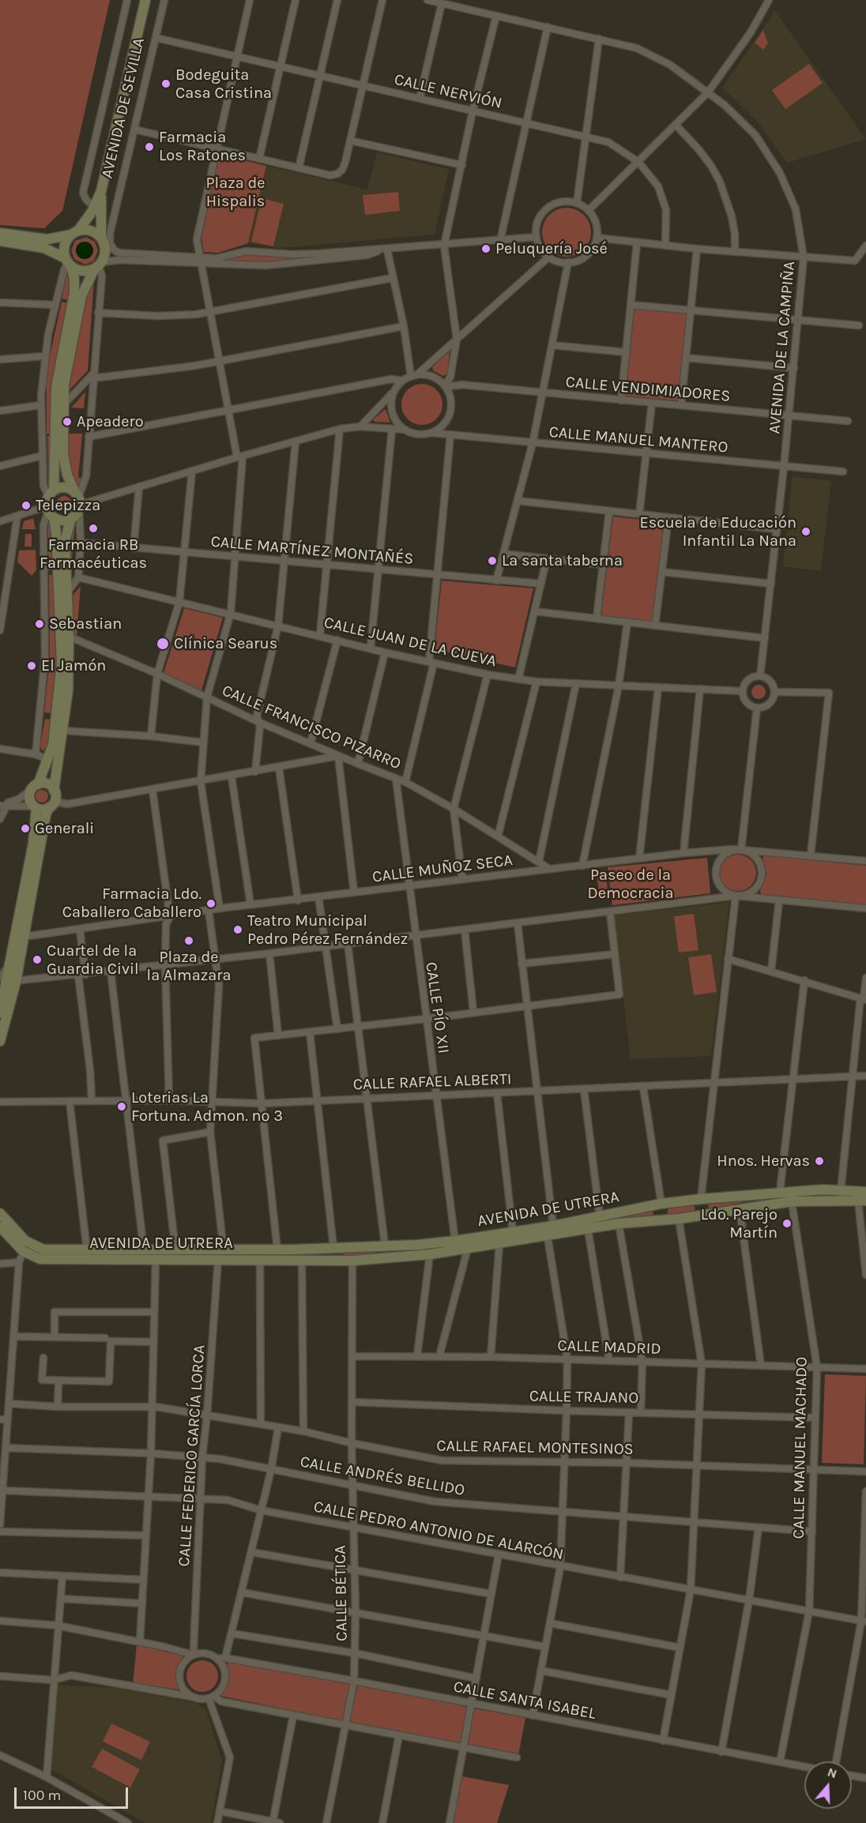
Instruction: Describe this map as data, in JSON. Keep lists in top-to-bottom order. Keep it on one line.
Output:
{"streets":{"street":["CALLE NERVIÓN","AVENIDA DE SEVILLA","AVENIDA DE LA CAMPIÑA","CALLE VENDIMIADORES","CALLE MANUEL MANTERO","CALLE MARTÍNEZ MONTAÑÉS","CALLE JUAN DE LA CUEVA","CALLE FRANCISCO PIZARRO","CALLE MUÑOZ SECA","CALLE PÍO XII","CALLE RAFAEL ALBERTI","AVENIDA DE UTRERA","CALLE MADRID","CALLE TRAJANO","CALLE RAFAEL MONTESINOS","CALLE MANUEL MACHADO","CALLE FEDERICO GARCÍA LORCA","CALLE ANDRÉS BELLIDO","CALLE PEDRO ANTONIO DE ALARCÓN","CALLE BÉTICA","CALLE SANTA ISABEL"]},"crossings":[["CALLE NERVIÓN","AVENIDA DE SEVILLA"],["AVENIDA DE LA CAMPIÑA","CALLE VENDIMIADORES"],["AVENIDA DE LA CAMPIÑA","CALLE MANUEL MANTERO"],["AVENIDA DE LA CAMPIÑA","CALLE JUAN DE LA CUEVA"],["CALLE VENDIMIADORES","CALLE MANUEL MANTERO"],["CALLE FRANCISCO PIZARRO","CALLE MUÑOZ SECA"],["CALLE FRANCISCO PIZARRO","CALLE PÍO XII"],["CALLE MUÑOZ SECA","CALLE PÍO XII"],["CALLE PÍO XII","CALLE RAFAEL ALBERTI"],["CALLE PÍO XII","AVENIDA DE UTRERA"],["AVENIDA DE UTRERA","CALLE FEDERICO GARCÍA LORCA"],["AVENIDA DE UTRERA","CALLE BÉTICA"],["CALLE MADRID","CALLE MANUEL MACHADO"],["CALLE MADRID","CALLE BÉTICA"],["CALLE TRAJANO","CALLE MANUEL MACHADO"],["CALLE TRAJANO","CALLE BÉTICA"],["CALLE RAFAEL MONTESINOS","CALLE MANUEL MACHADO"],["CALLE RAFAEL MONTESINOS","CALLE FEDERICO GARCÍA LORCA"],["CALLE RAFAEL MONTESINOS","CALLE BÉTICA"],["CALLE MANUEL MACHADO","CALLE ANDRÉS BELLIDO"],["CALLE MANUEL MACHADO","CALLE PEDRO ANTONIO DE ALARCÓN"],["CALLE MANUEL MACHADO","CALLE SANTA ISABEL"],["CALLE FEDERICO GARCÍA LORCA","CALLE ANDRÉS BELLIDO"],["CALLE FEDERICO GARCÍA LORCA","CALLE PEDRO ANTONIO DE ALARCÓN"],["CALLE FEDERICO GARCÍA LORCA","CALLE SANTA ISABEL"],["CALLE ANDRÉS BELLIDO","CALLE BÉTICA"],["CALLE PEDRO ANTONIO DE ALARCÓN","CALLE BÉTICA"],["CALLE BÉTICA","CALLE SANTA ISABEL"]],"parks":["Plaza de Hispalis","Paseo de la Democracia"],"places":["Bodeguita Casa Cristina","Farmacia Los Ratones","Peluquería José","Apeadero","Telepizza","Farmacia RB Farmacéuticas","Escuela de Educación Infantil La Nana","La santa taberna","Sebastian","Clínica Searus","El Jamón","Generali","Farmacia Ldo. Caballero Caballero","Teatro Municipal Pedro Pérez Fernández","Plaza de la Almazara","Cuartel de la Guardia Civil","Loterias La Fortuna. Admon. nº 3","Hnos. Hervas","Ldo. Parejo Martín"],"scale_bar":"100 m","north":"top"}
